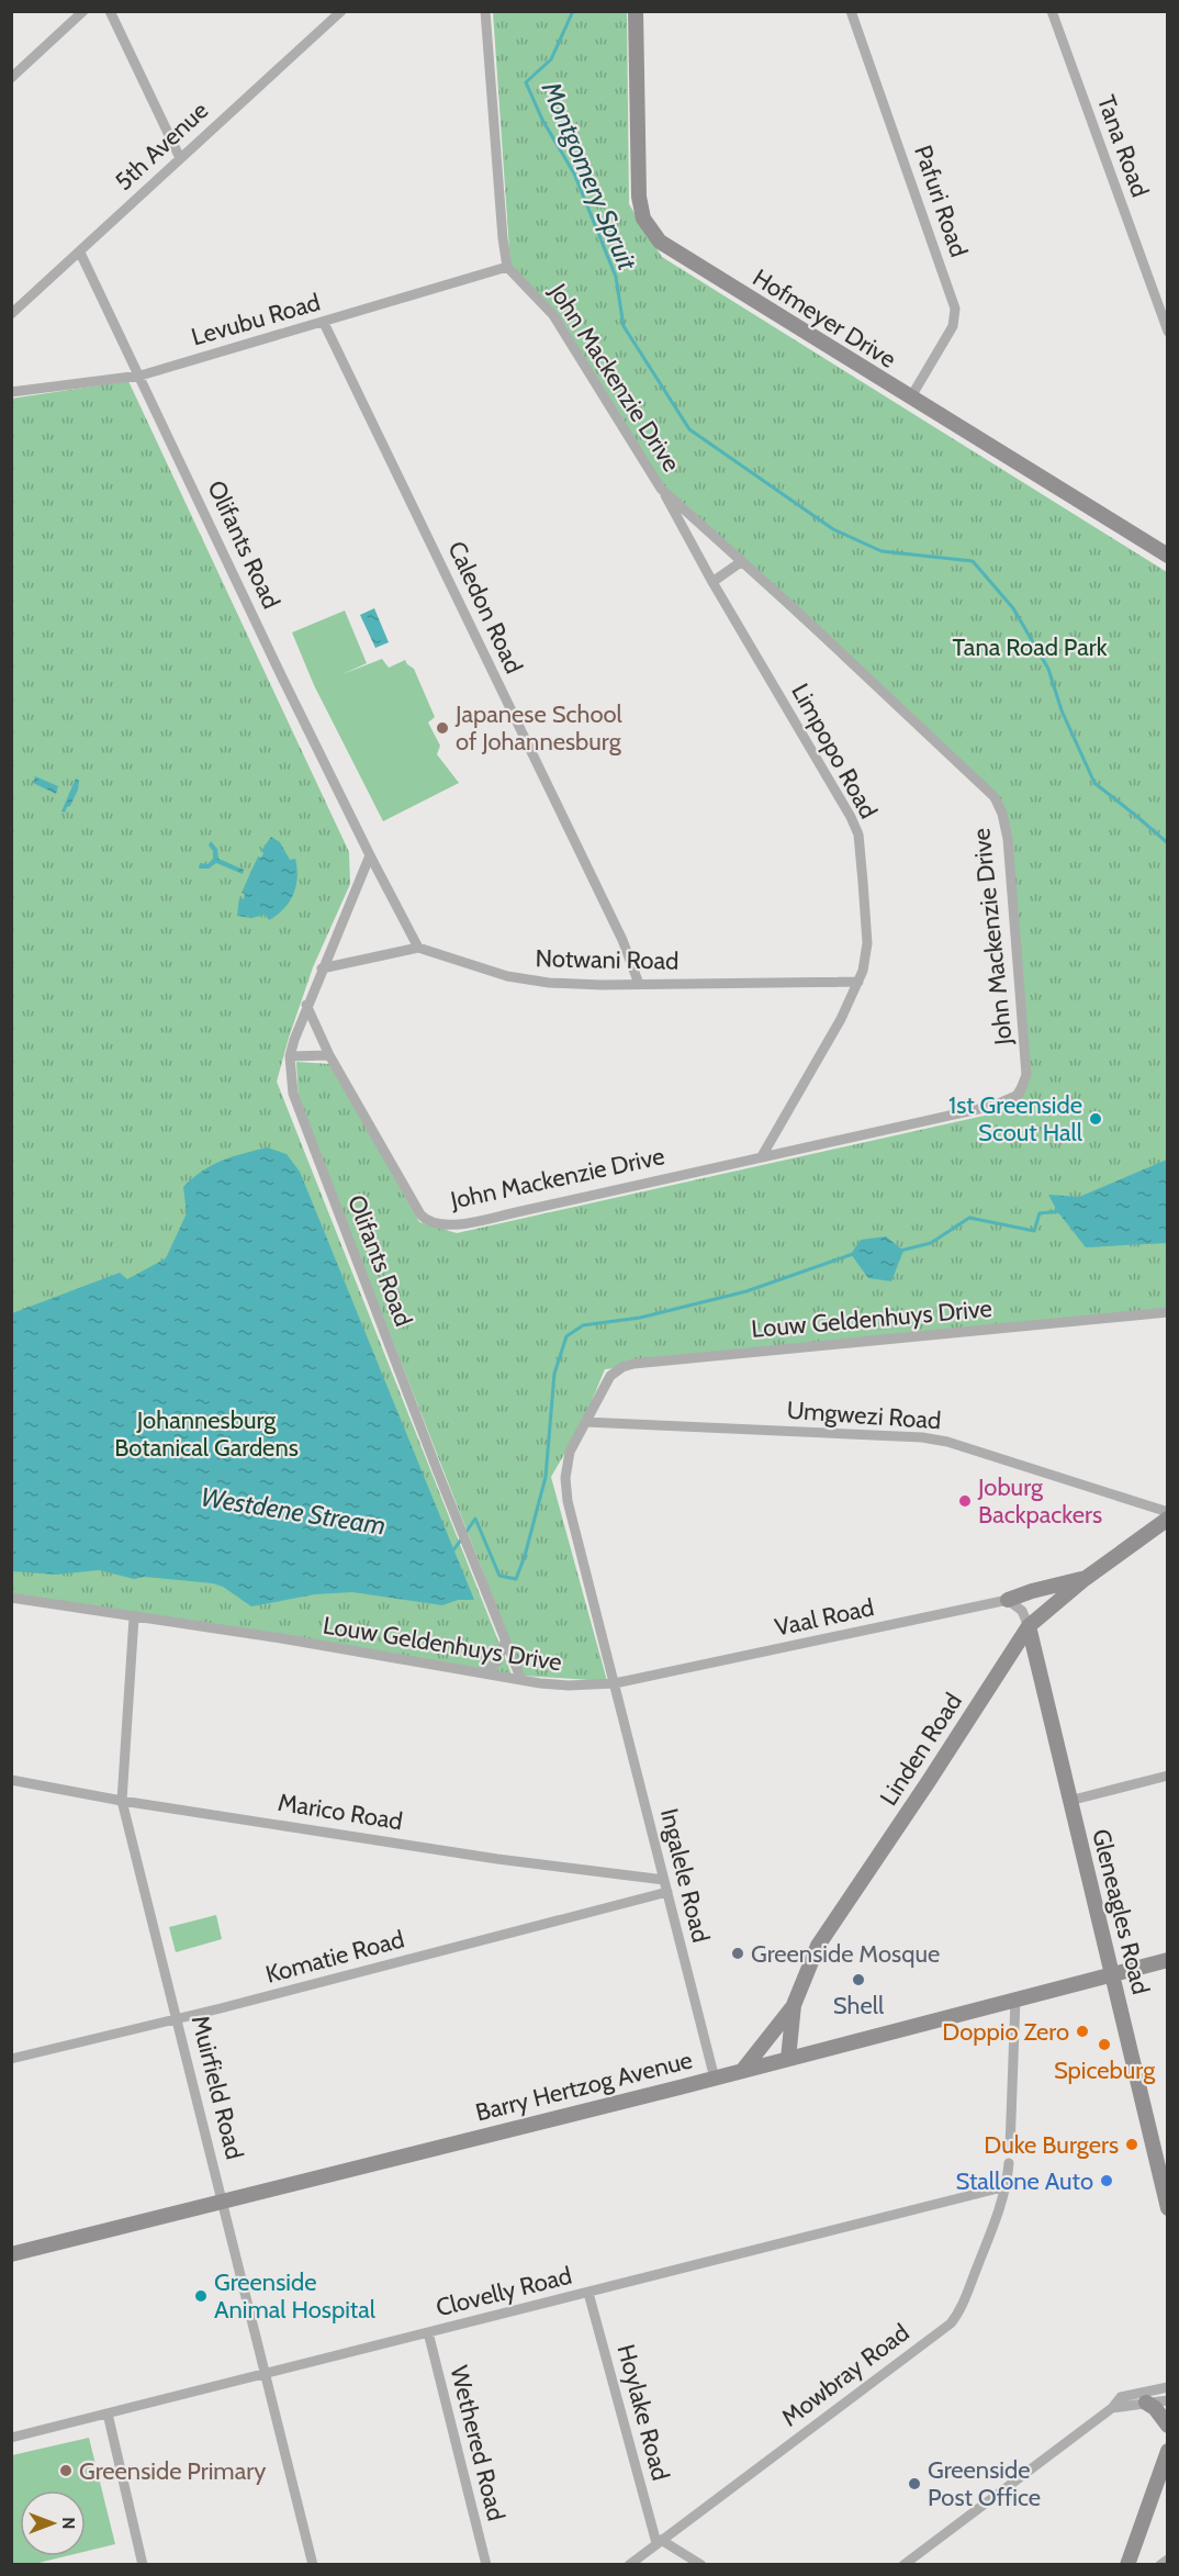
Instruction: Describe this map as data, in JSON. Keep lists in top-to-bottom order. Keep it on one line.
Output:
{"streets":{"main road":["Hofmeyer Drive","Linden Road","Gleneagles Road","Barry Hertzog Avenue"],"street":["5th Avenue","Tana Road","Pafuri Road","Levubu Road","John Mackenzie Drive","Olifants Road","Caledon Road","Limpopo Road","Notwani Road","Louw Geldenhuys Drive","Umgwezi Road","Vaal Road","Marico Road","Ingalele Road","Komatie Road","Muirfield Road","Clovelly Road","Mowbray Road","Hoylake Road","Wethered Road"]},"crossings":[["5th Avenue","Olifants Road"],["Pafuri Road","Hofmeyer Drive"],["Levubu Road","John Mackenzie Drive"],["Levubu Road","Olifants Road"],["Levubu Road","Caledon Road"],["John Mackenzie Drive","Olifants Road"],["John Mackenzie Drive","Limpopo Road"],["Olifants Road","Notwani Road"],["Olifants Road","Louw Geldenhuys Drive"],["Caledon Road","Notwani Road"],["Limpopo Road","Notwani Road"],["Louw Geldenhuys Drive","Umgwezi Road"],["Louw Geldenhuys Drive","Vaal Road"],["Louw Geldenhuys Drive","Ingalele Road"],["Louw Geldenhuys Drive","Muirfield Road"],["Vaal Road","Ingalele Road"],["Linden Road","Gleneagles Road"],["Linden Road","Barry Hertzog Avenue"],["Marico Road","Ingalele Road"],["Marico Road","Muirfield Road"],["Ingalele Road","Komatie Road"],["Ingalele Road","Barry Hertzog Avenue"],["Gleneagles Road","Barry Hertzog Avenue"],["Komatie Road","Muirfield Road"],["Barry Hertzog Avenue","Muirfield Road"],["Muirfield Road","Clovelly Road"],["Clovelly Road","Mowbray Road"],["Clovelly Road","Hoylake Road"],["Clovelly Road","Wethered Road"],["Mowbray Road","Hoylake Road"]],"water":["Montgomery Spruit","Westdene Stream"],"parks":["Tana Road Park","Johannesburg Botanical Gardens"],"places":["Japanese School of Johannesburg","1st Greenside Scout Hall","Joburg Backpackers","Greenside Mosque","Shell","Doppio Zero","Spiceburg","Duke Burgers","Stallone Auto","Greenside Animal Hospital","Greenside Primary","Greenside Post Office"],"north":"right"}
